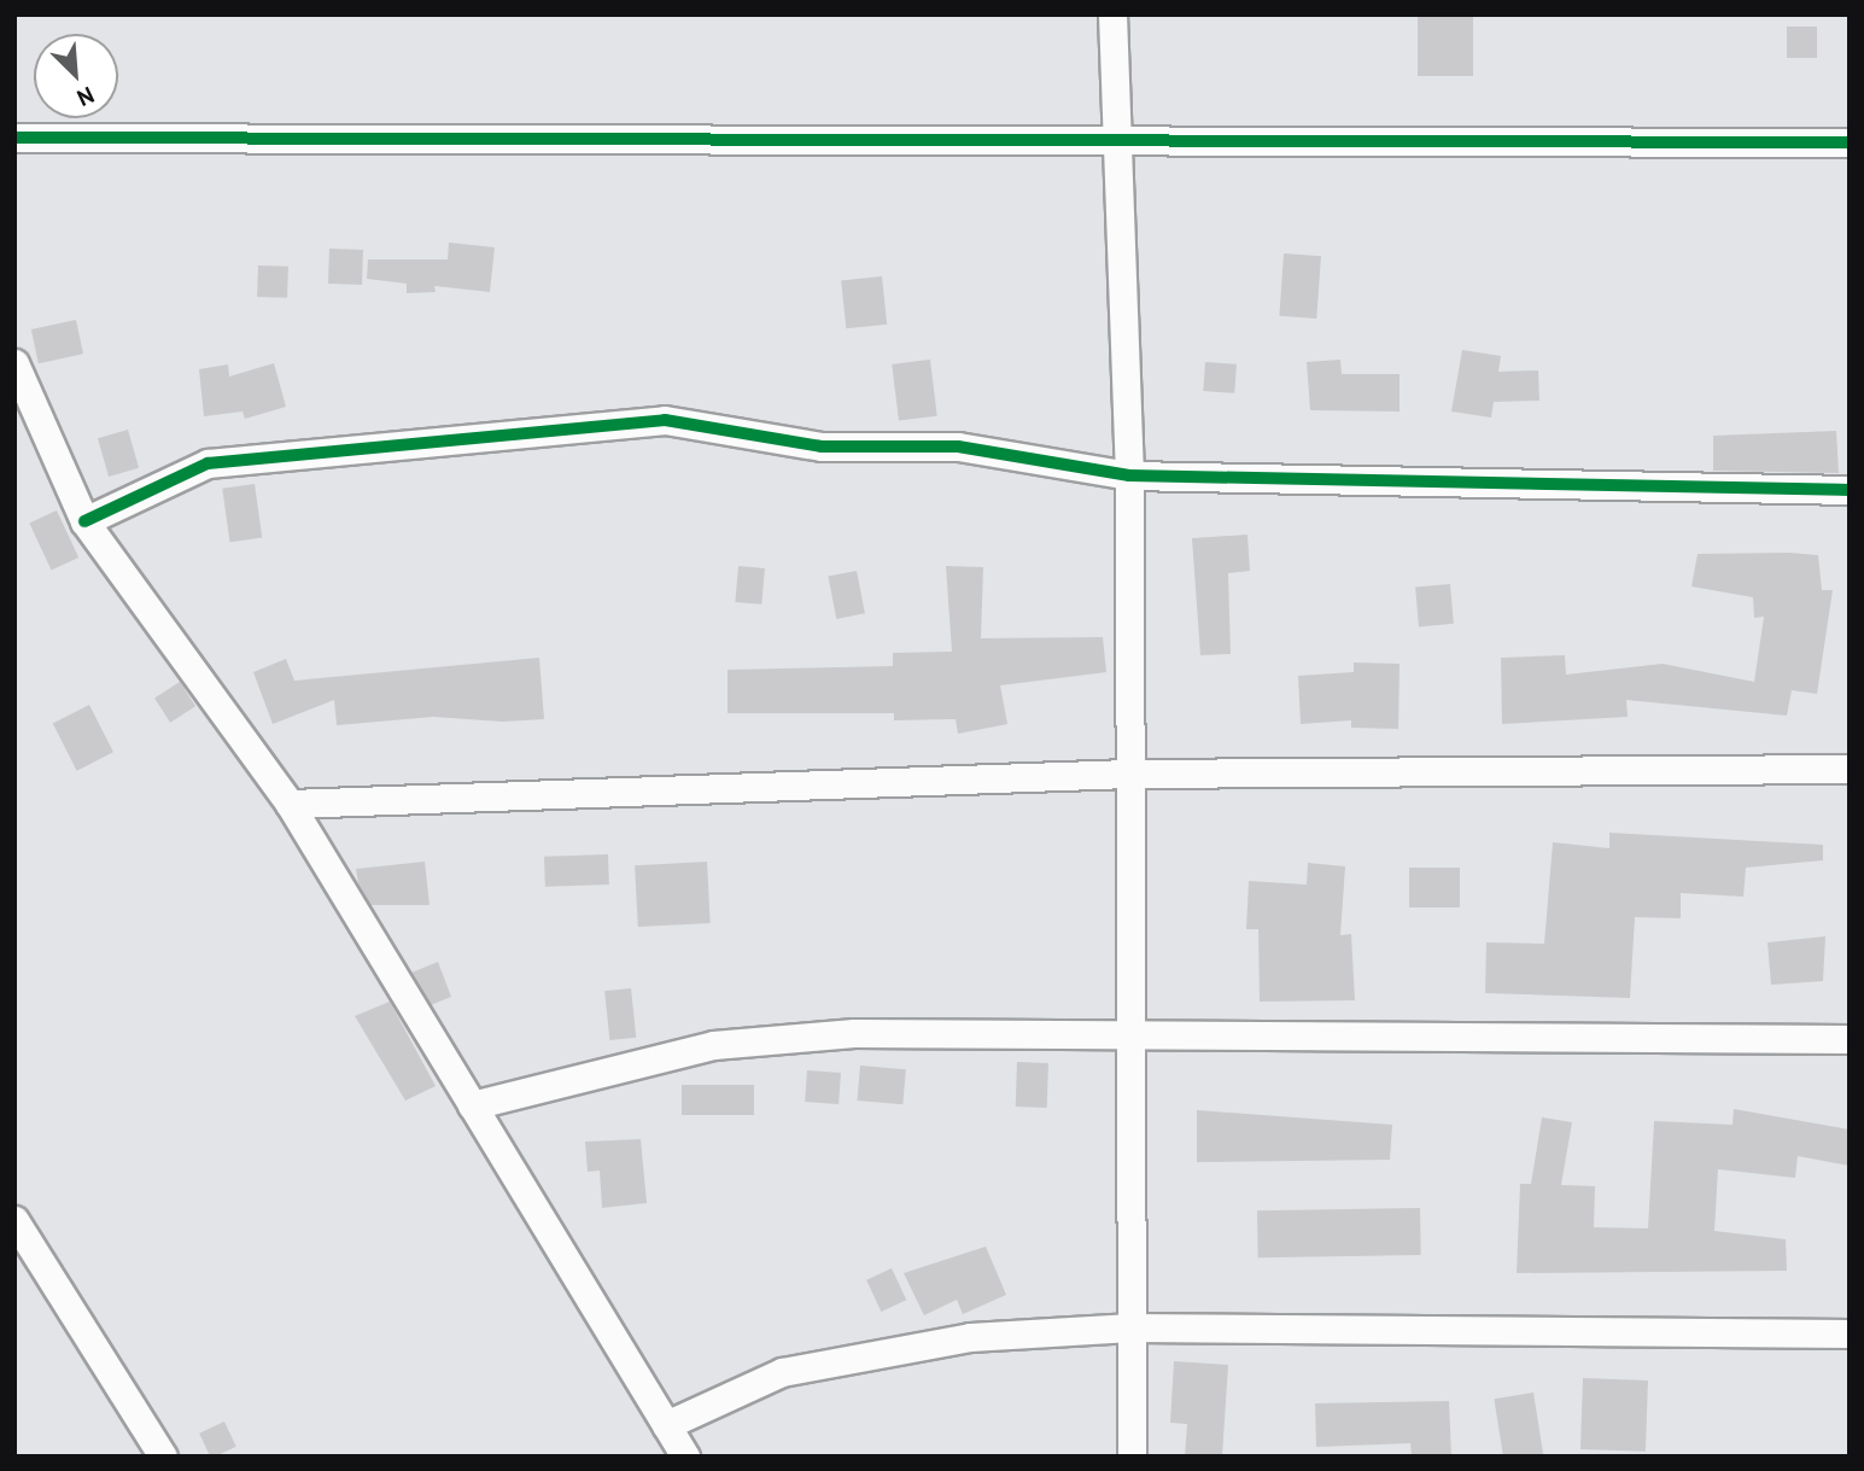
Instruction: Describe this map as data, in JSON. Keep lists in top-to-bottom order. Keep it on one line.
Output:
{"north":"bottom right"}
